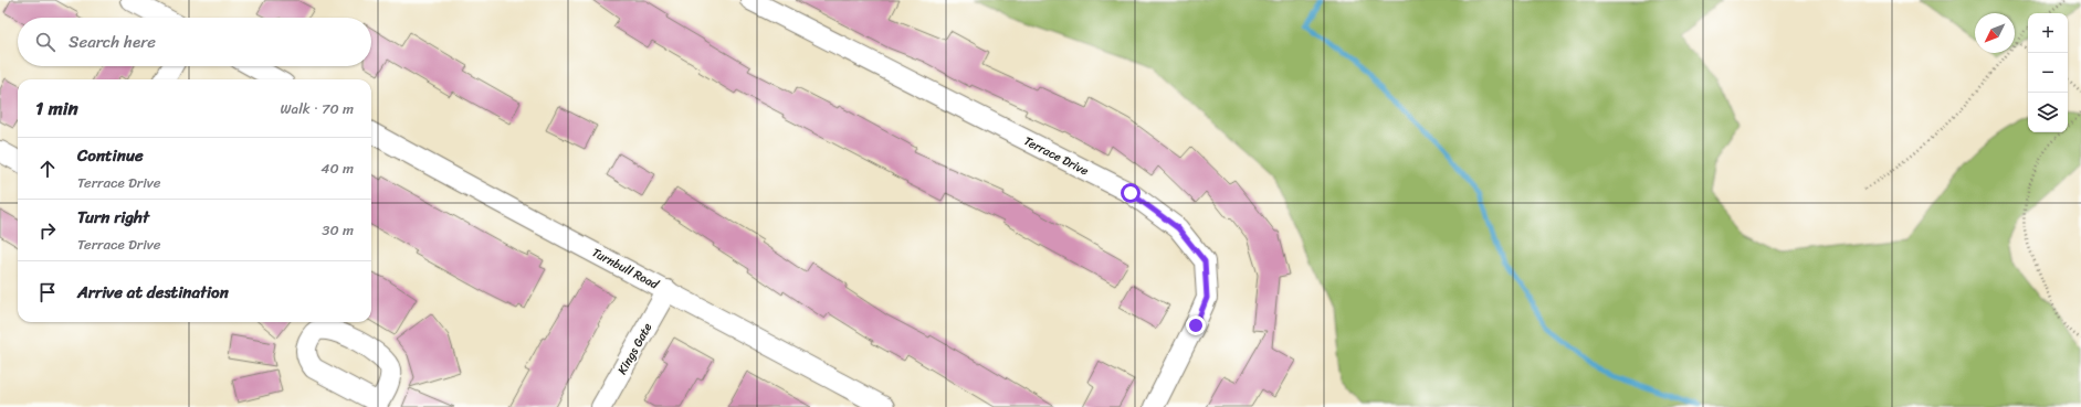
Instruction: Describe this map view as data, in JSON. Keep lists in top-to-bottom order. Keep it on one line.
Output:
{"streets":{"street":["Terrace Drive","Turnbull Road","Kings Gate"]},"crossings":[["Turnbull Road","Kings Gate"]],"north":"bottom left","page":{"map_buttons":["+","−"],"search":"Search here","heading":["1 min","Walk · 70 m"],"list":[["Continue","Terrace Drive","40 m"],["Turn right","Terrace Drive","30 m"],"Arrive at destination"]}}
